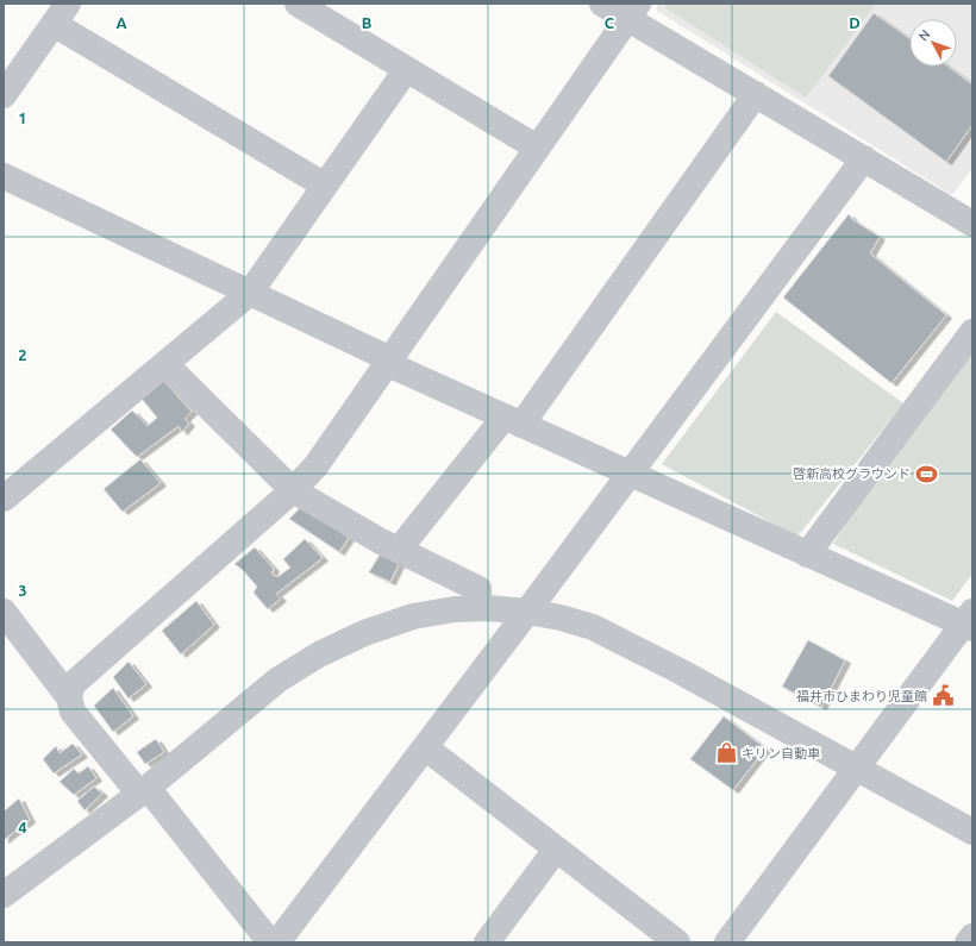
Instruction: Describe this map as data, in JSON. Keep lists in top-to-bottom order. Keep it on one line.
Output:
{"places":{"sports":["啓新高校グラウンド"],"public building":["福井市ひまわり児童館"],"shop":["キリン自動車"]},"north":"top left","grid":{"columns":["A","B","C","D"],"rows":["1","2","3","4"]}}
